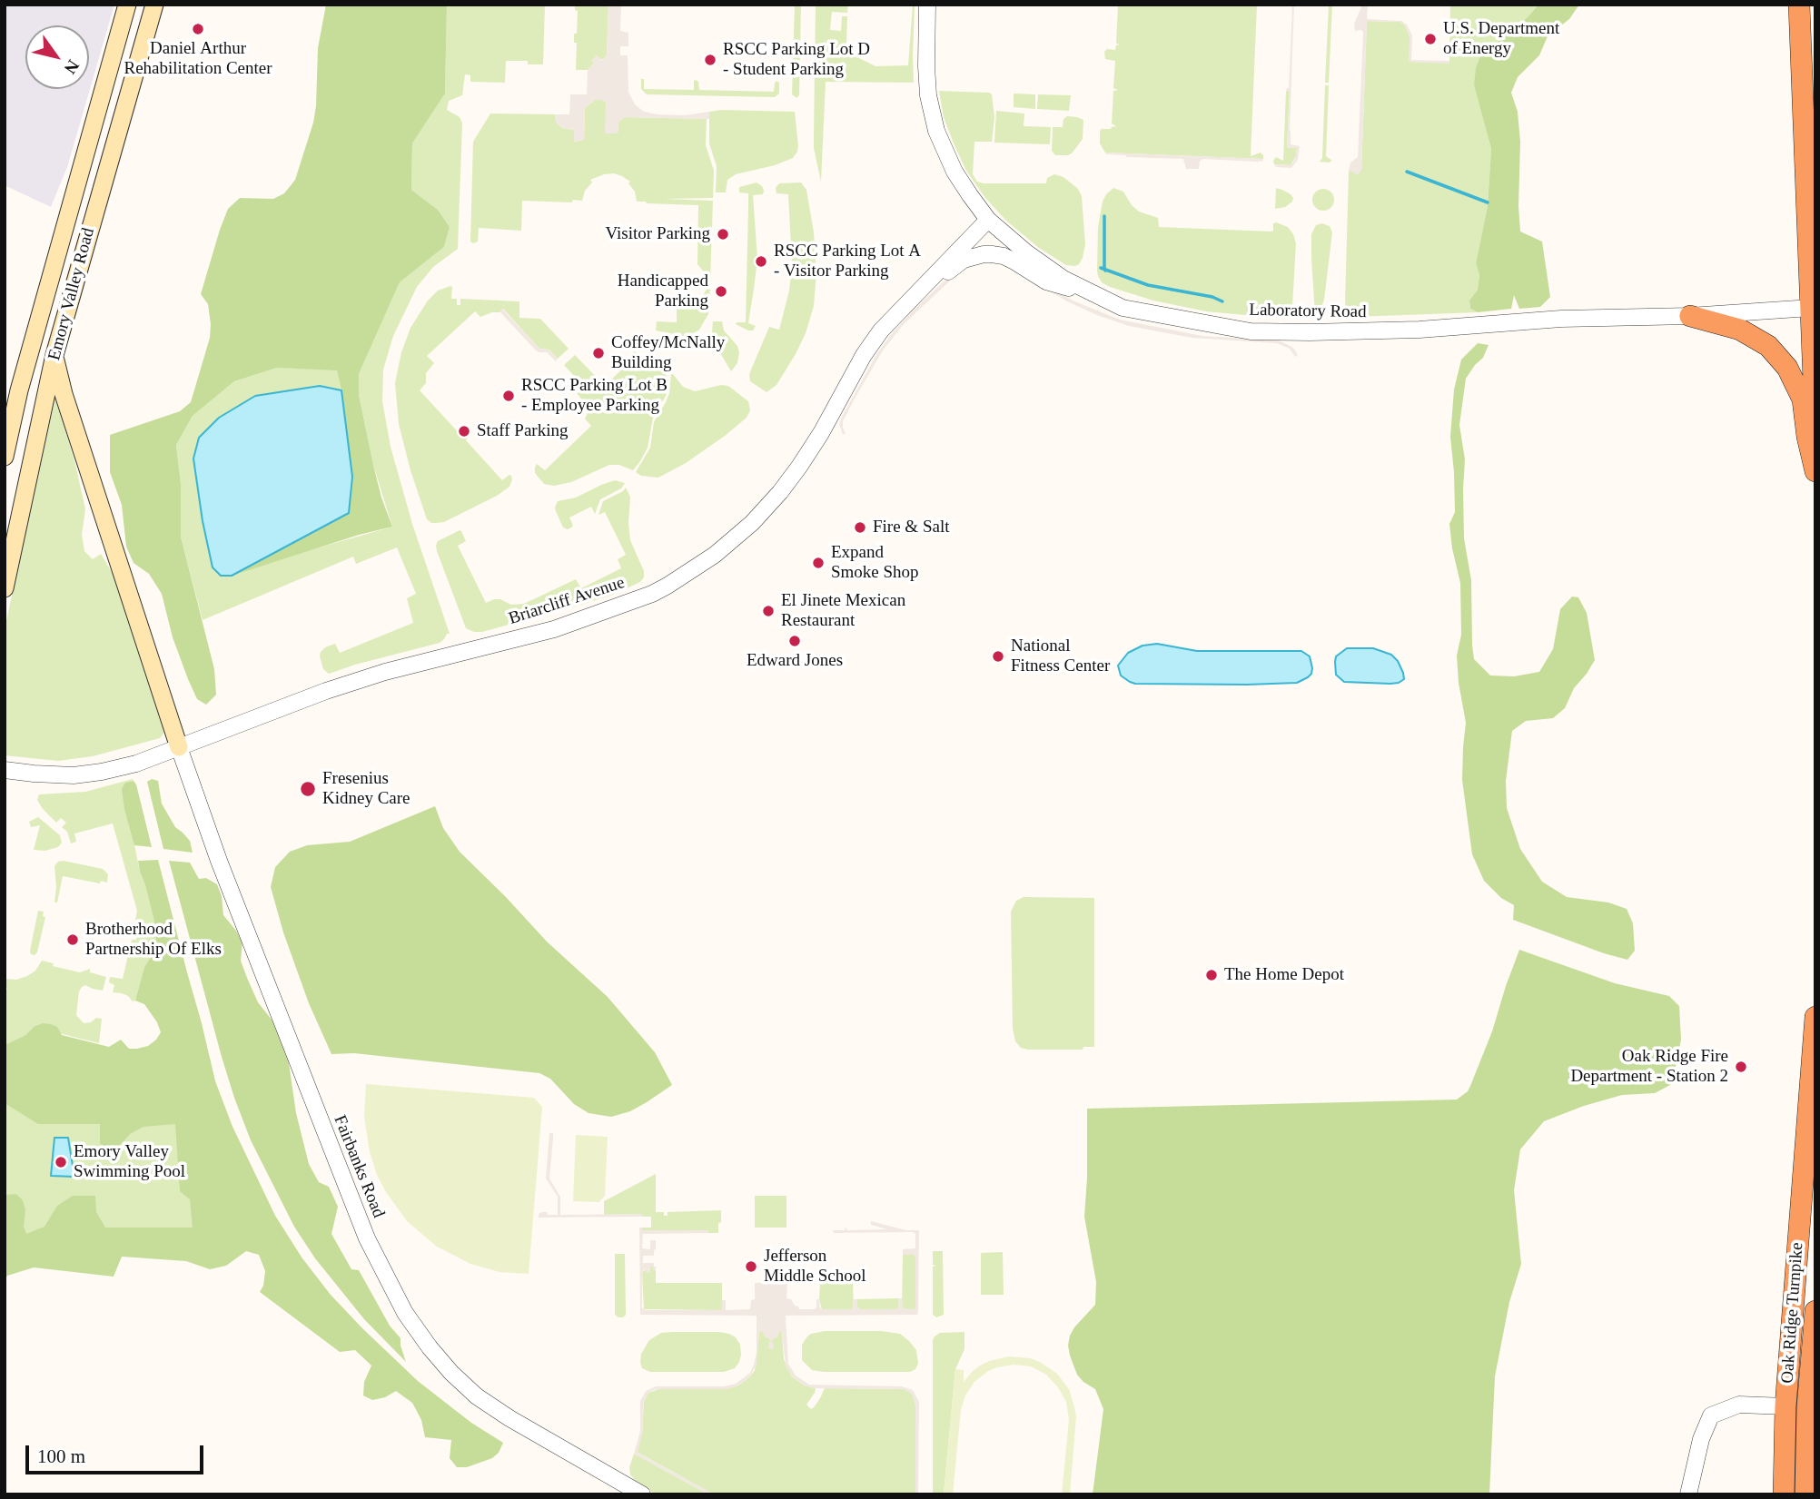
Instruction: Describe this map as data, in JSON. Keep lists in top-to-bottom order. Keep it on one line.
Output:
{"streets":{"highway":["Oak Ridge Turnpike"],"main road":["Emory Valley Road"],"street":["Laboratory Road","Briarcliff Avenue","Fairbanks Road"]},"crossings":[["Laboratory Road","Briarcliff Avenue"],["Briarcliff Avenue","Fairbanks Road"]],"places":["Daniel Arthur Rehabilitation Center","U.S. Department of Energy","RSCC Parking Lot D - Student Parking","Visitor Parking","RSCC Parking Lot A - Visitor Parking","Handicapped Parking","Coffey/McNally Building","RSCC Parking Lot B - Employee Parking","Staff Parking","Fire & Salt","Expand Smoke Shop","El Jinete Mexican Restaurant","Edward Jones","National Fitness Center","Fresenius Kidney Care","Brotherhood Partnership Of Elks","The Home Depot","Oak Ridge Fire Department - Station 2","Emory Valley Swimming Pool","Jefferson Middle School"],"scale_bar":"100 m","north":"bottom right"}
